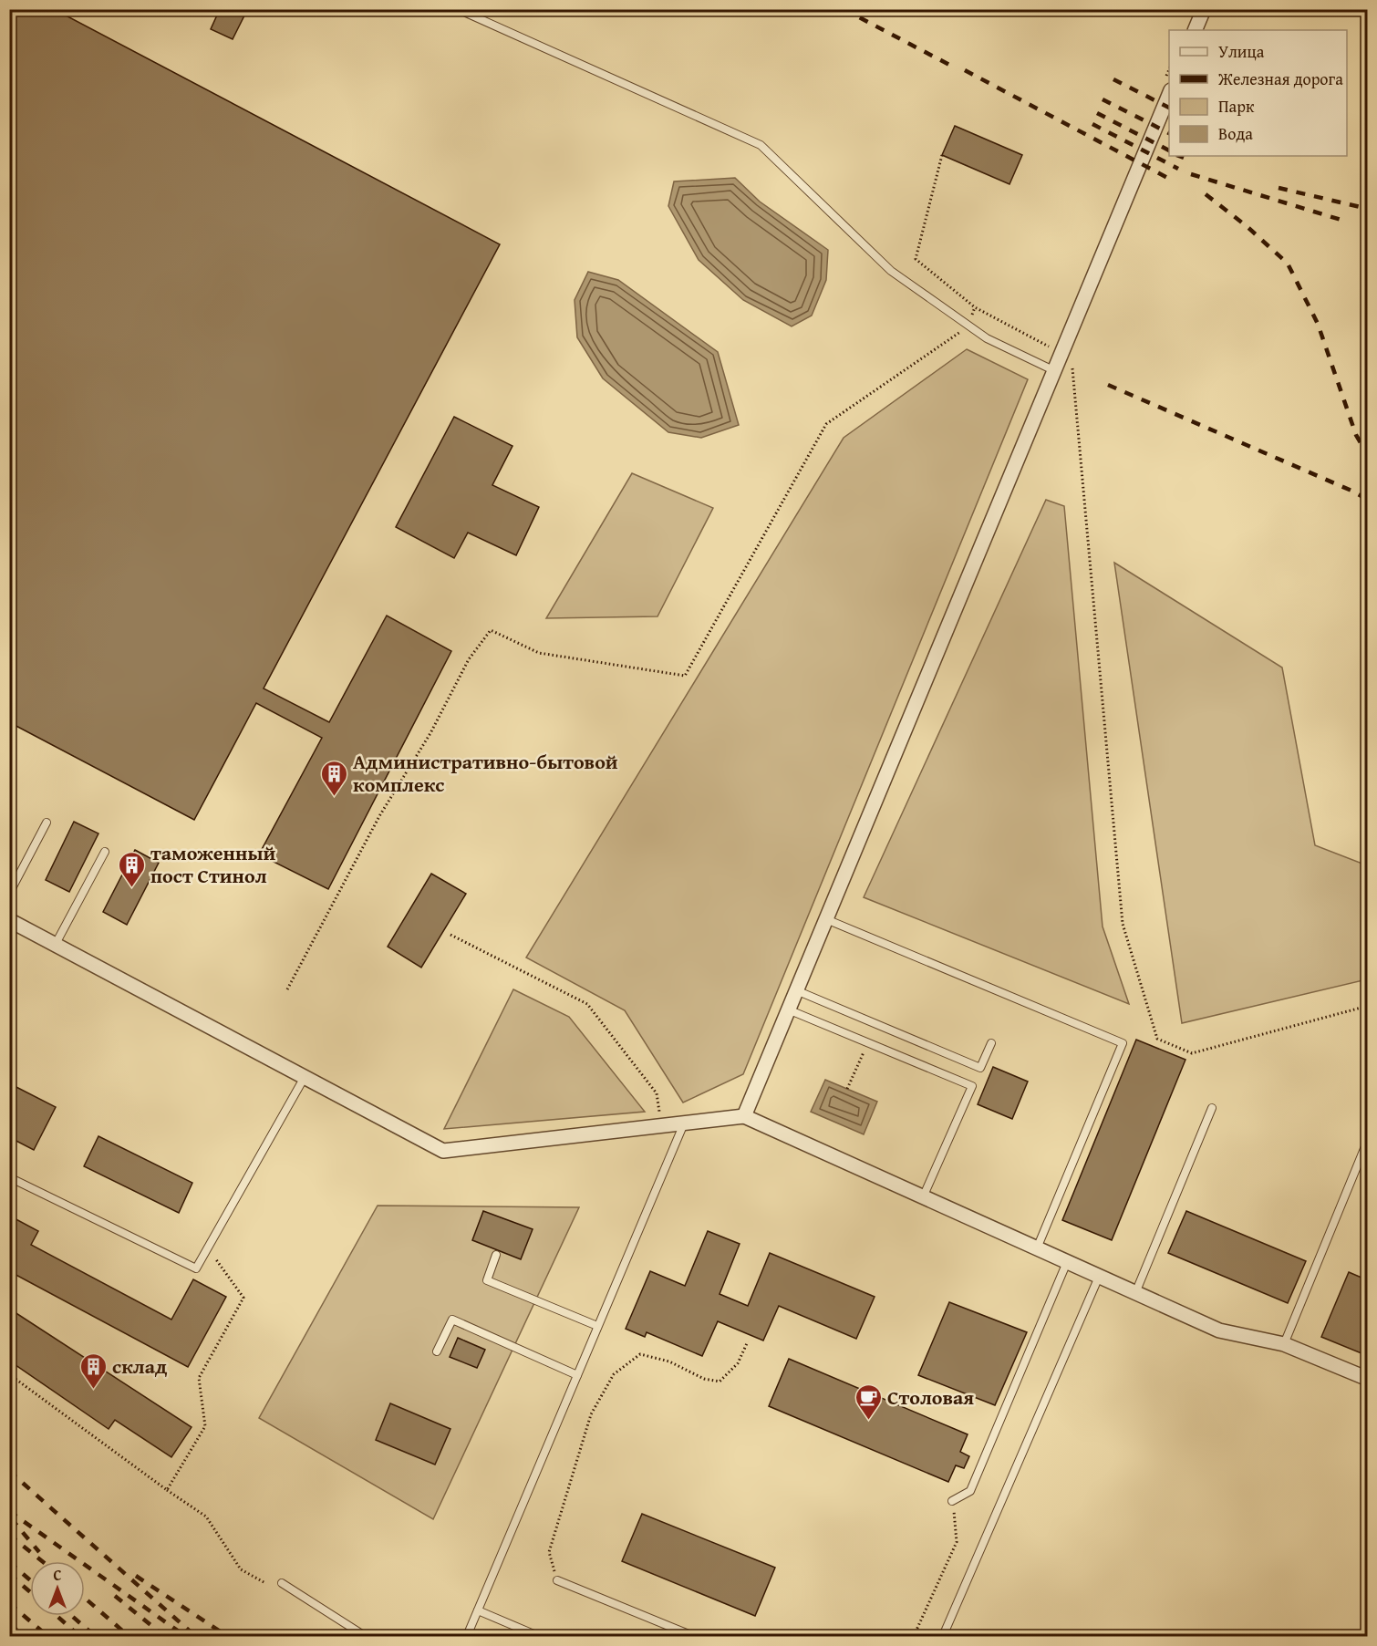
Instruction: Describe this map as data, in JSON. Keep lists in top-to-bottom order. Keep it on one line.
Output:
{"places":{"building":["Административно-бытовой комплекс","таможенный пост Стинол","склад"],"cafe":["Столовая"]},"legend":["Улица","Железная дорога","Парк","Вода"],"north":"top"}
